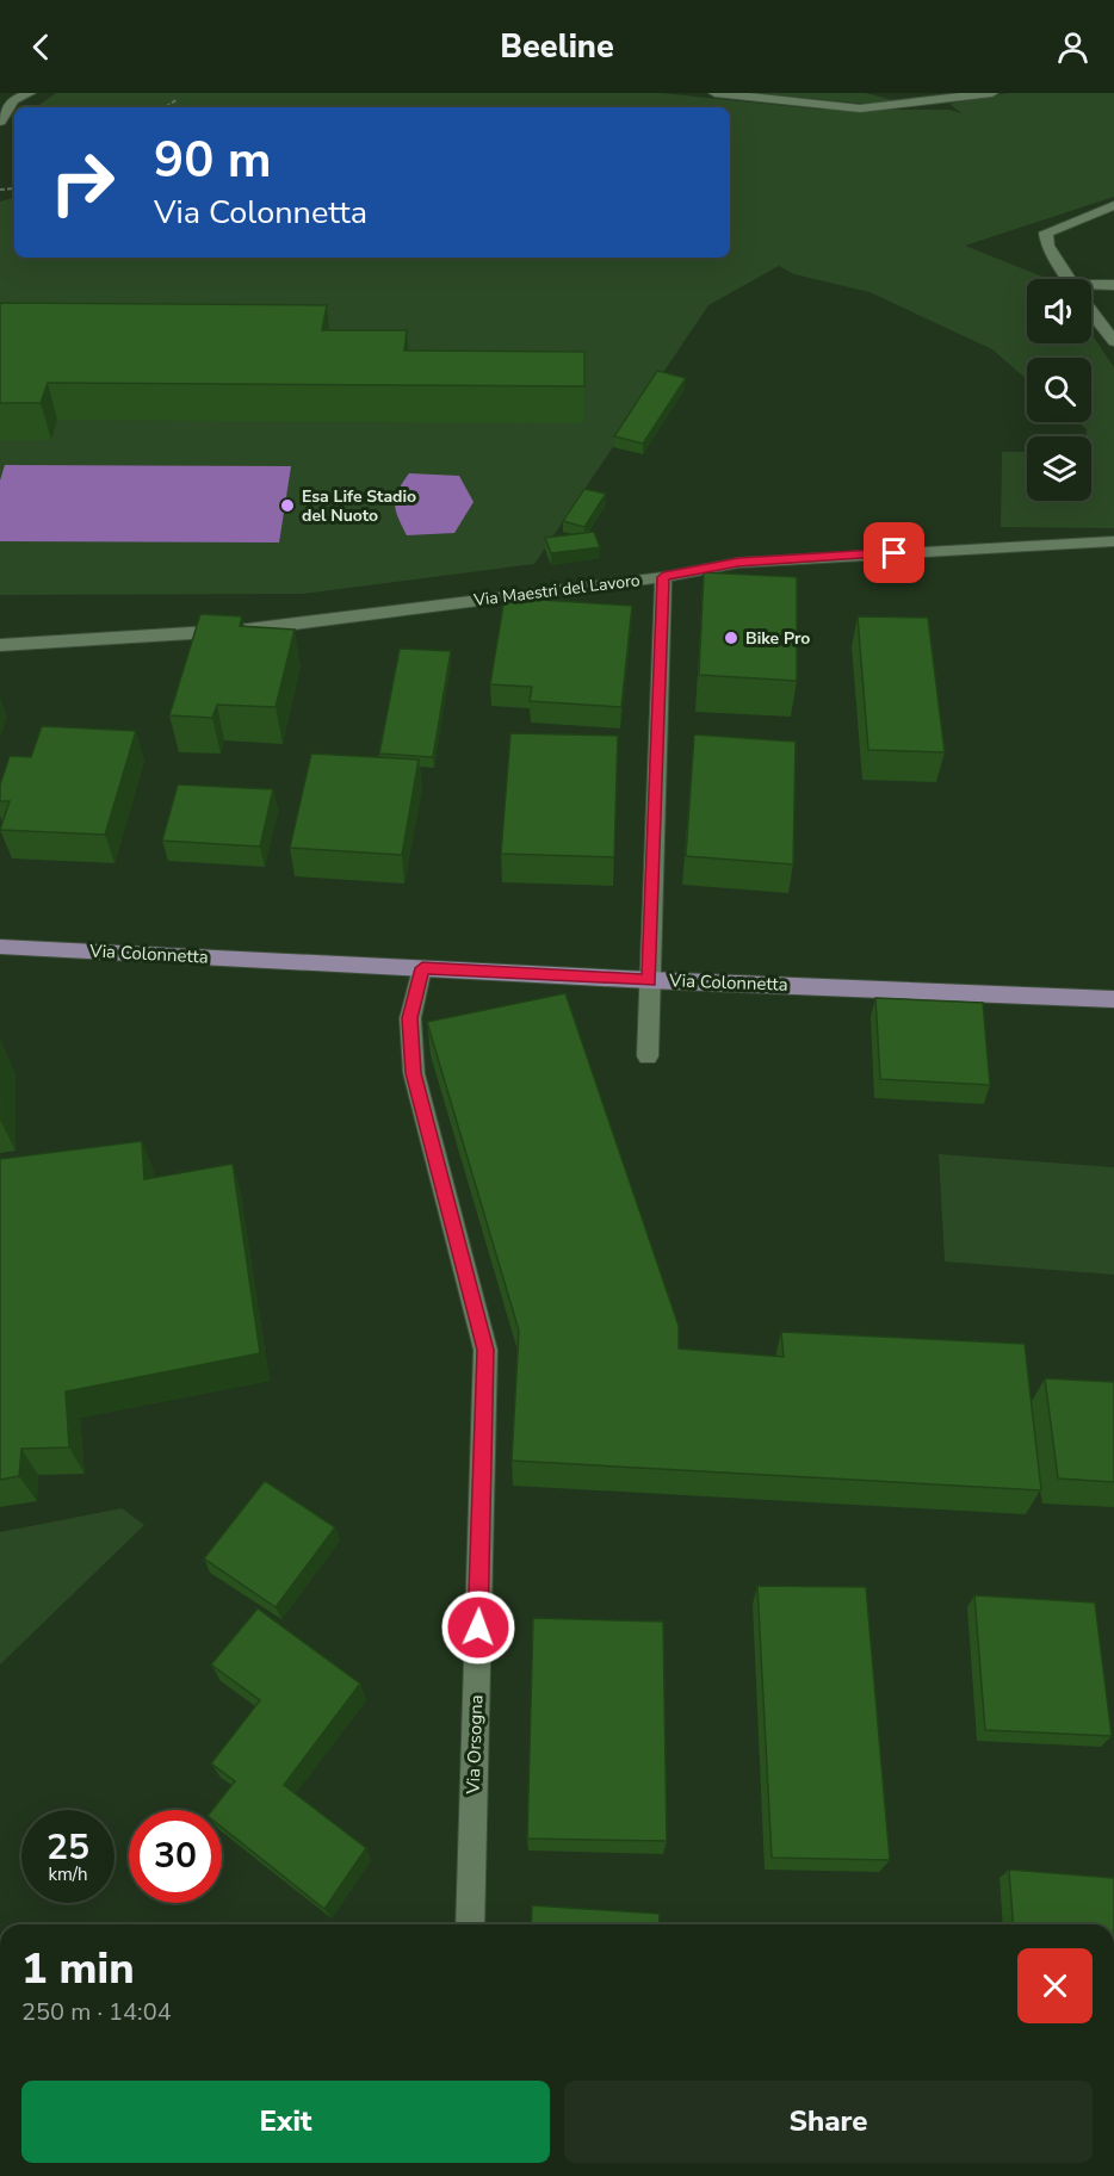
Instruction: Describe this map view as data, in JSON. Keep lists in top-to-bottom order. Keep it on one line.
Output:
{"streets":{"main road":["Via Colonnetta"],"street":["Via Maestri del Lavoro","Via Orsogna"]},"crossings":[["Via Colonnetta","Via Orsogna"]],"places":["Esa Life Stadio del Nuoto","Bike Pro"],"page":{"header":"Beeline","turn":["90 m","Via Colonnetta"],"speed":"25 km/h","limit":"30","heading":["1 min","250 m · 14:04"],"buttons":["Exit","Share"]}}
